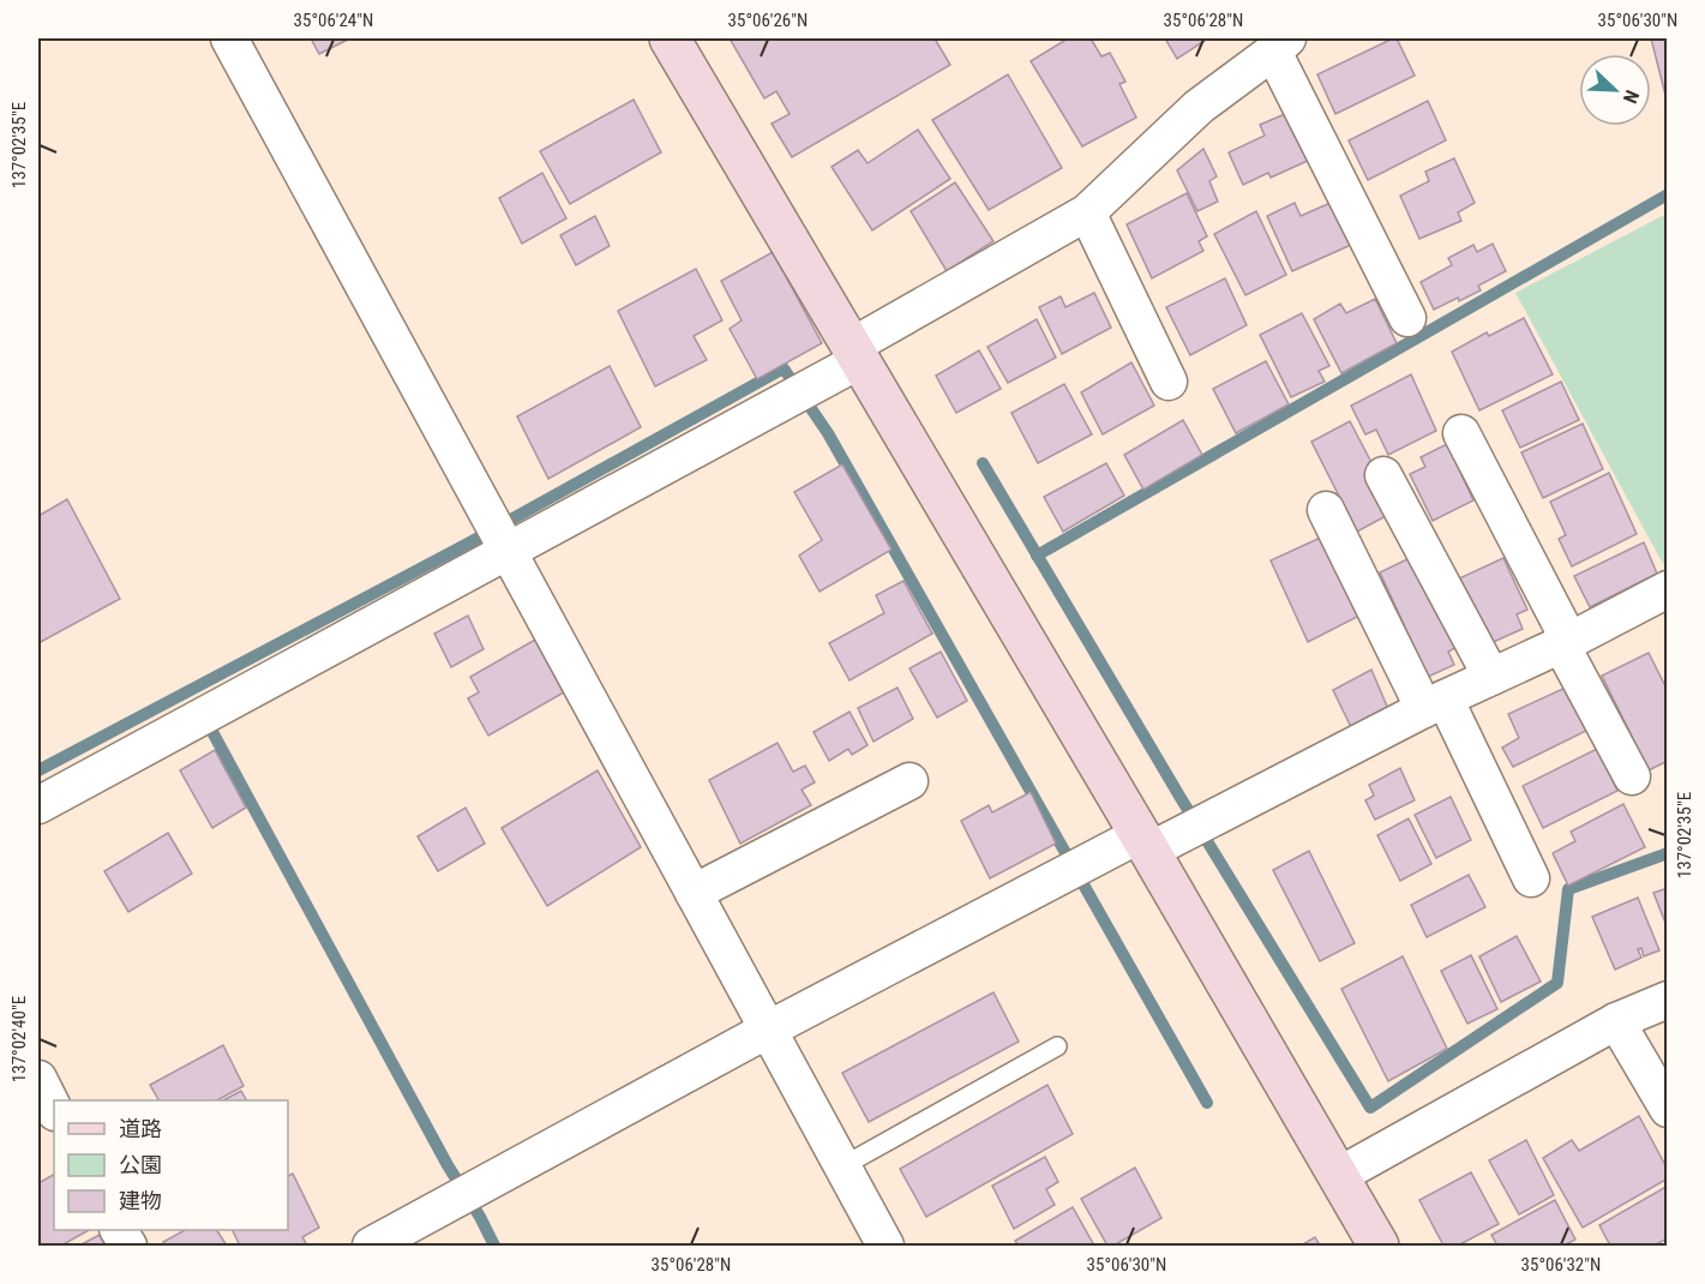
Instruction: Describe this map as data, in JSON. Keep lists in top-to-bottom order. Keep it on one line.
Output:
{"legend":["道路","公園","建物"],"north":"bottom right","coordinates":["35°06'24\"N","35°06'26\"N","35°06'28\"N","35°06'30\"N","137°02'35\"E","137°02'40\"E","35°06'32\"N"]}
